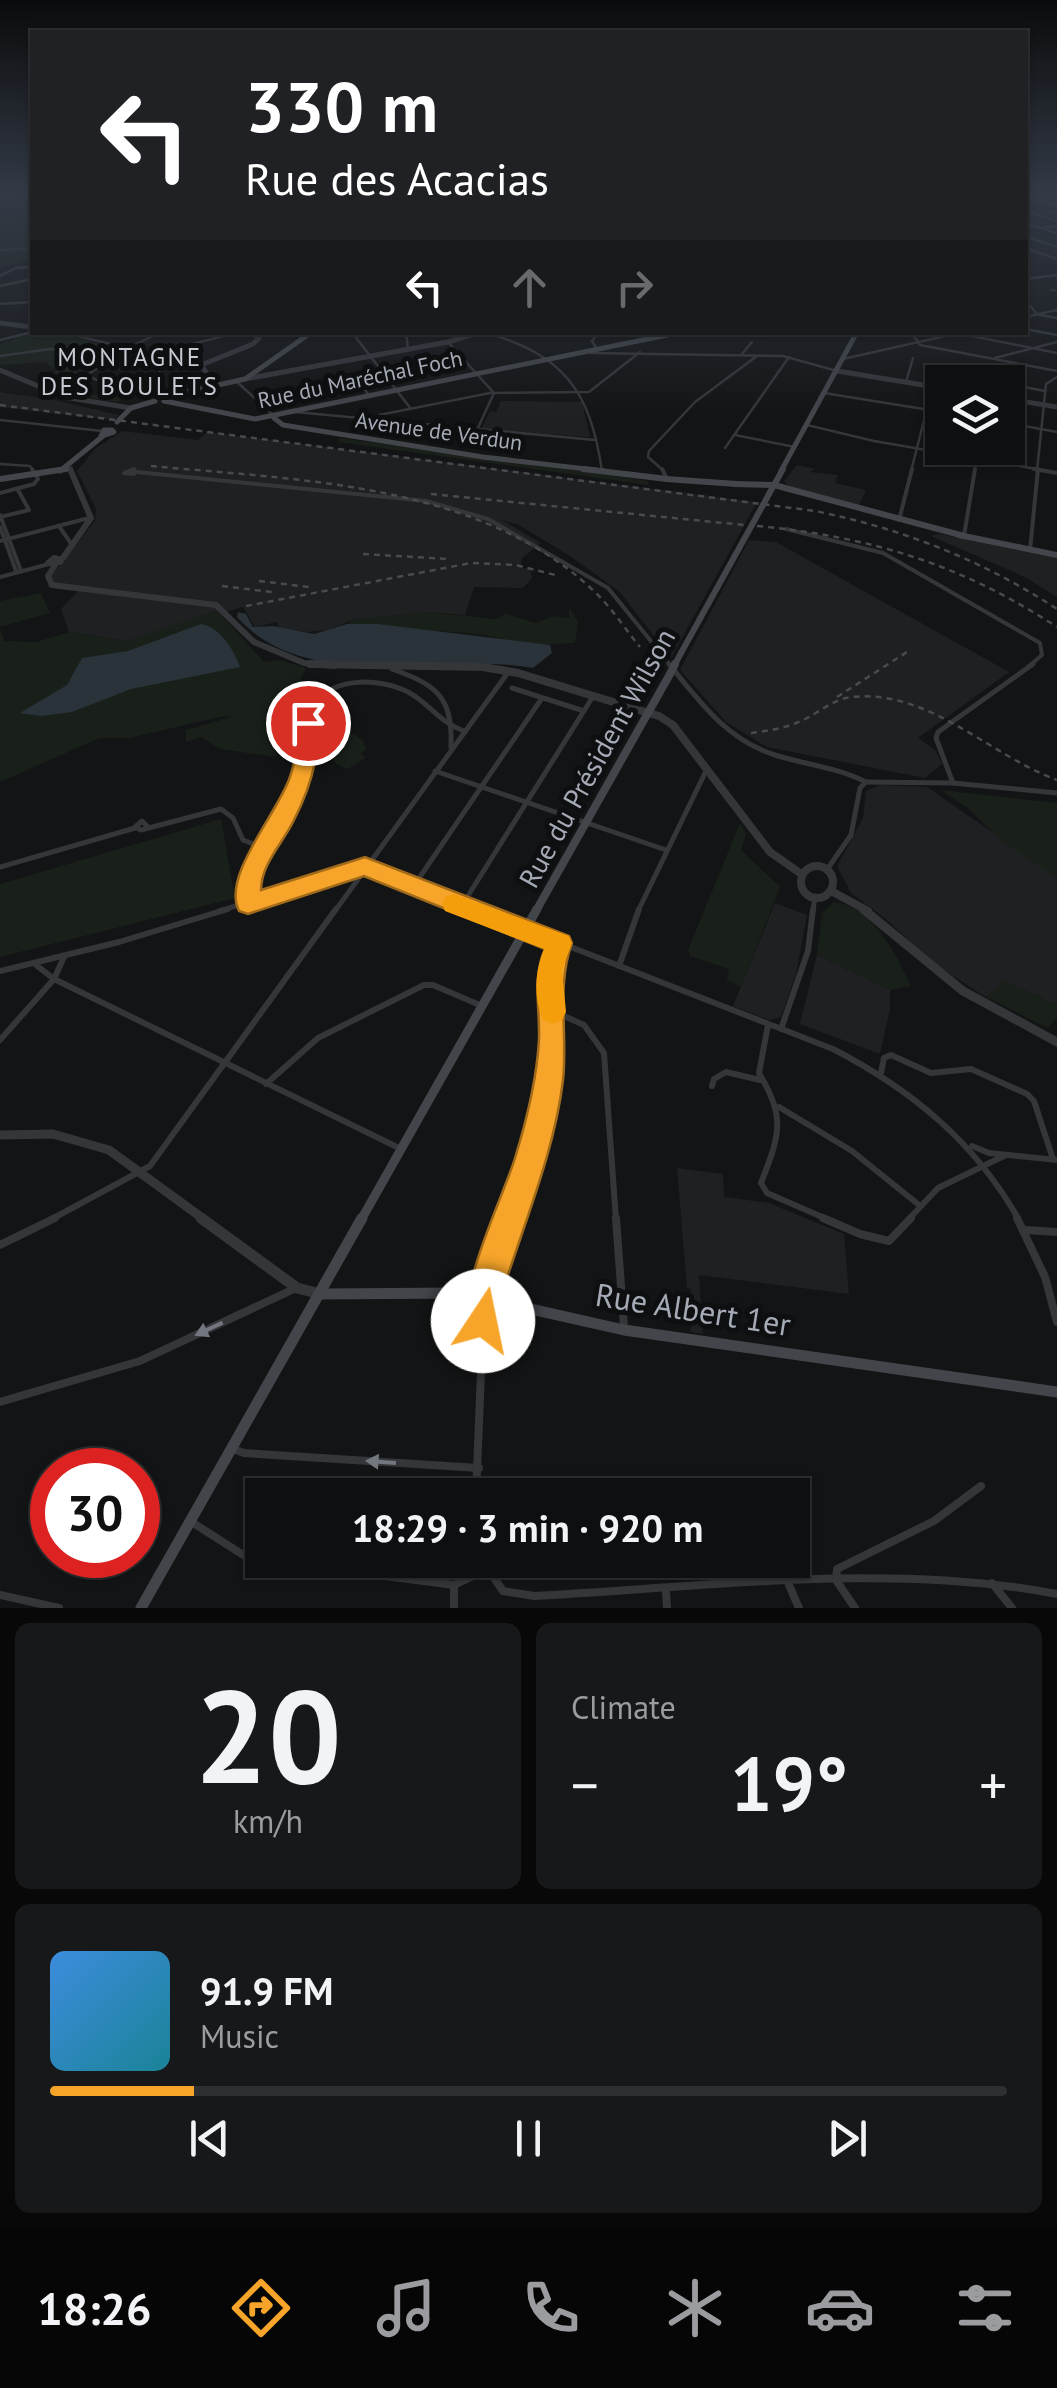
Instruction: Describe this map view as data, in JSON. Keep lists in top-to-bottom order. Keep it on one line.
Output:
{"streets":{"main road":["Rue du Maréchal Foch","Avenue de Verdun","Rue du Président Wilson","Rue Albert 1er"]},"crossings":[["Rue du Maréchal Foch","Avenue de Verdun"],["Avenue de Verdun","Rue du Président Wilson"],["Rue du Président Wilson","Rue Albert 1er"]],"districts":["MONTAGNE DES BOULETS"],"page":{"turn":["330 m","Rue des Acacias"],"limit":"30","trip":"18:29 · 3 min · 920 m","tile":[["20","km/h"],"Climate"],"heat":["−","19°","+"],"song":["91.9 FM","Music"],"tabs":"18:26"}}
